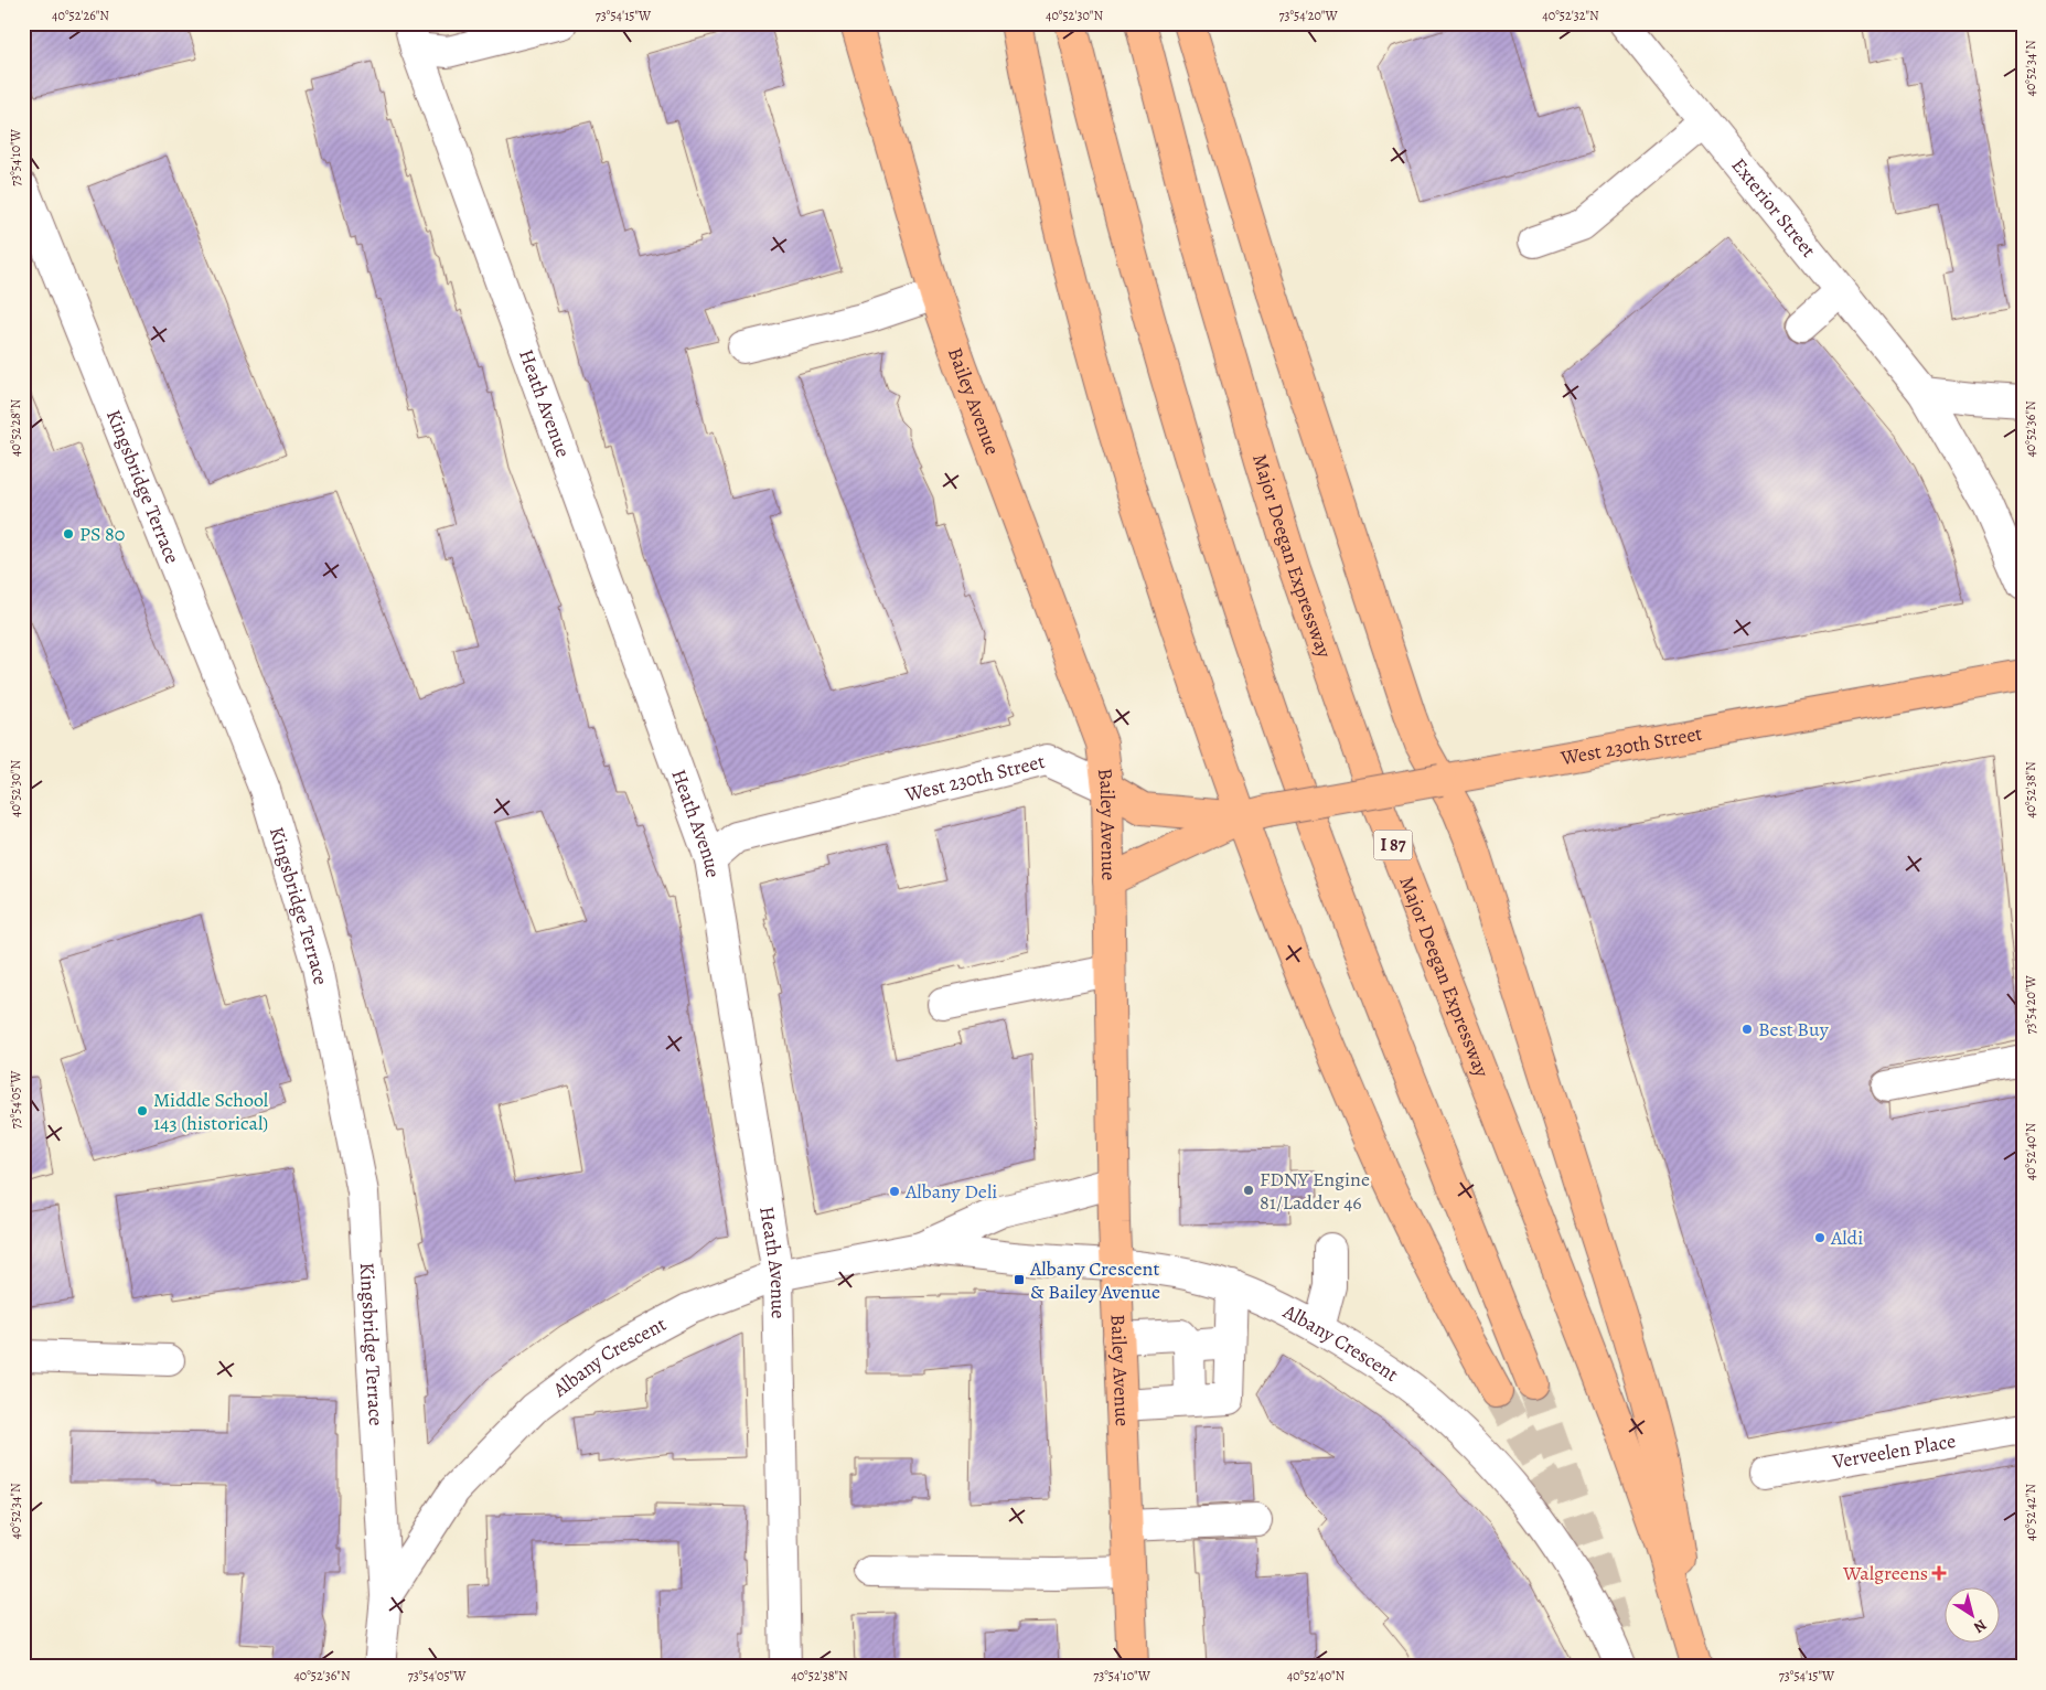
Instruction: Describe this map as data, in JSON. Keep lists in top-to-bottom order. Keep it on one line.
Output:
{"streets":{"main road":["Bailey Avenue","Major Deegan Expressway","West 230th Street","I 87"],"street":["Exterior Street","Heath Avenue","Kingsbridge Terrace","Albany Crescent","Verveelen Place"]},"crossings":[["Bailey Avenue","West 230th Street"],["Bailey Avenue","Albany Crescent"],["Heath Avenue","West 230th Street"],["Heath Avenue","Albany Crescent"],["Kingsbridge Terrace","Albany Crescent"]],"places":{"other":["PS 80","Best Buy","Middle School 143 (historical)","FDNY Engine 81/Ladder 46","Albany Deli","Aldi"],"transit":["Albany Crescent & Bailey Avenue"],"health":["Walgreens"]},"north":"bottom right","coordinates":["40°52'26\"N","73°54'15\"W","40°52'30\"N","73°54'20\"W","40°52'32\"N","40°52'34\"N","73°54'10\"W","40°52'28\"N","40°52'36\"N","40°52'38\"N","73°54'05\"W","40°52'40\"N","40°52'42\"N"]}
